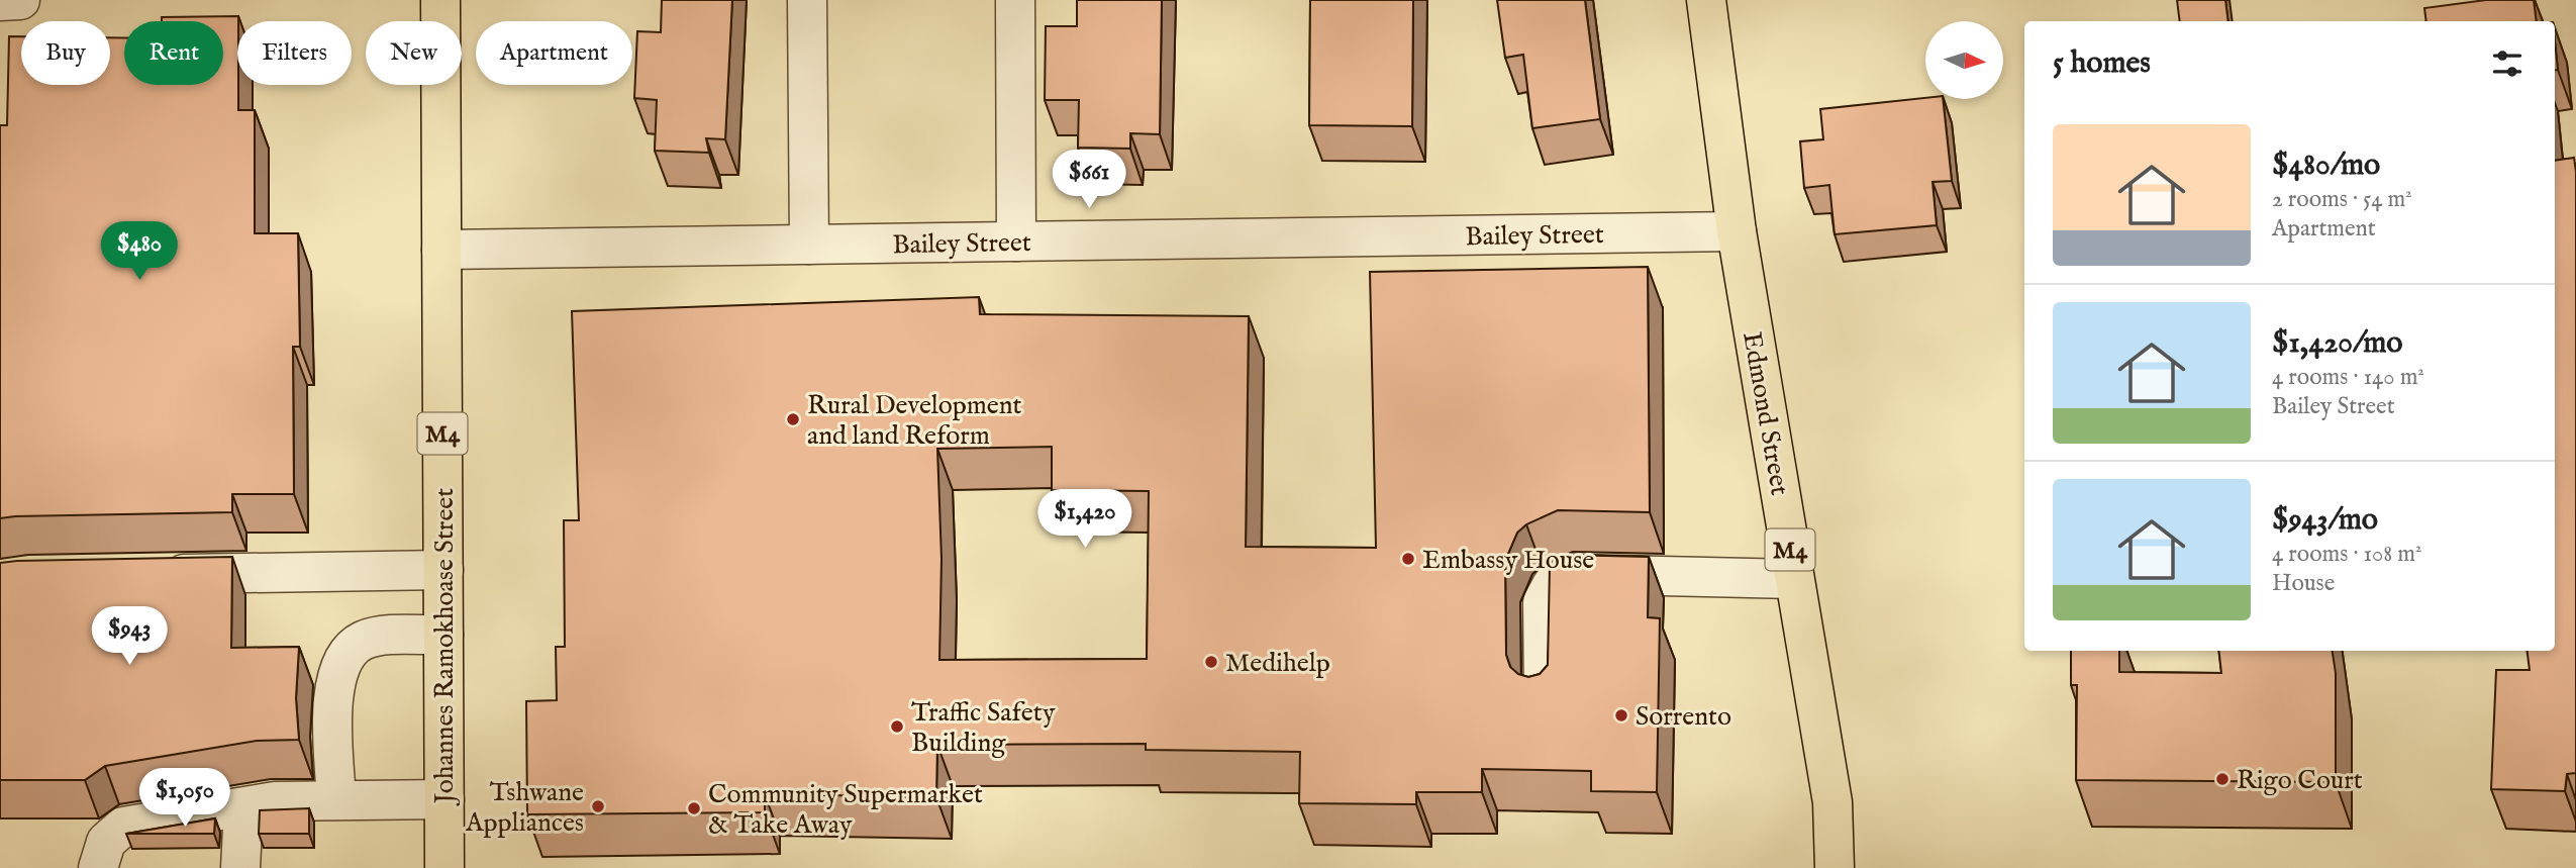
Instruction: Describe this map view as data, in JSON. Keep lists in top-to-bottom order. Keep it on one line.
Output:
{"streets":{"main road":["Edmond Street","M4","Johannes Ramokhoase Street"],"street":["Bailey Street"]},"crossings":[["Bailey Street","Edmond Street"],["Bailey Street","Johannes Ramokhoase Street"]],"places":["Rural Development and land Reform","Embassy House","Medihelp","Sorrento","Traffic Safety Building","Rigo Court","Tshwane Appliances","Community Supermarket & Take Away"],"north":"right","page":{"chip":["Buy","Rent","Filters","New","Apartment"],"heading":"5 homes","list":[{"name":"$480/mo","note":"2 rooms · 54 m² · Apartment"},{"name":"$1,420/mo","note":"4 rooms · 140 m² · Bailey Street"},{"name":"$943/mo","note":"4 rooms · 108 m² · House"}],"price":["$661","$480","$1,420","$943","$1,050"]}}
